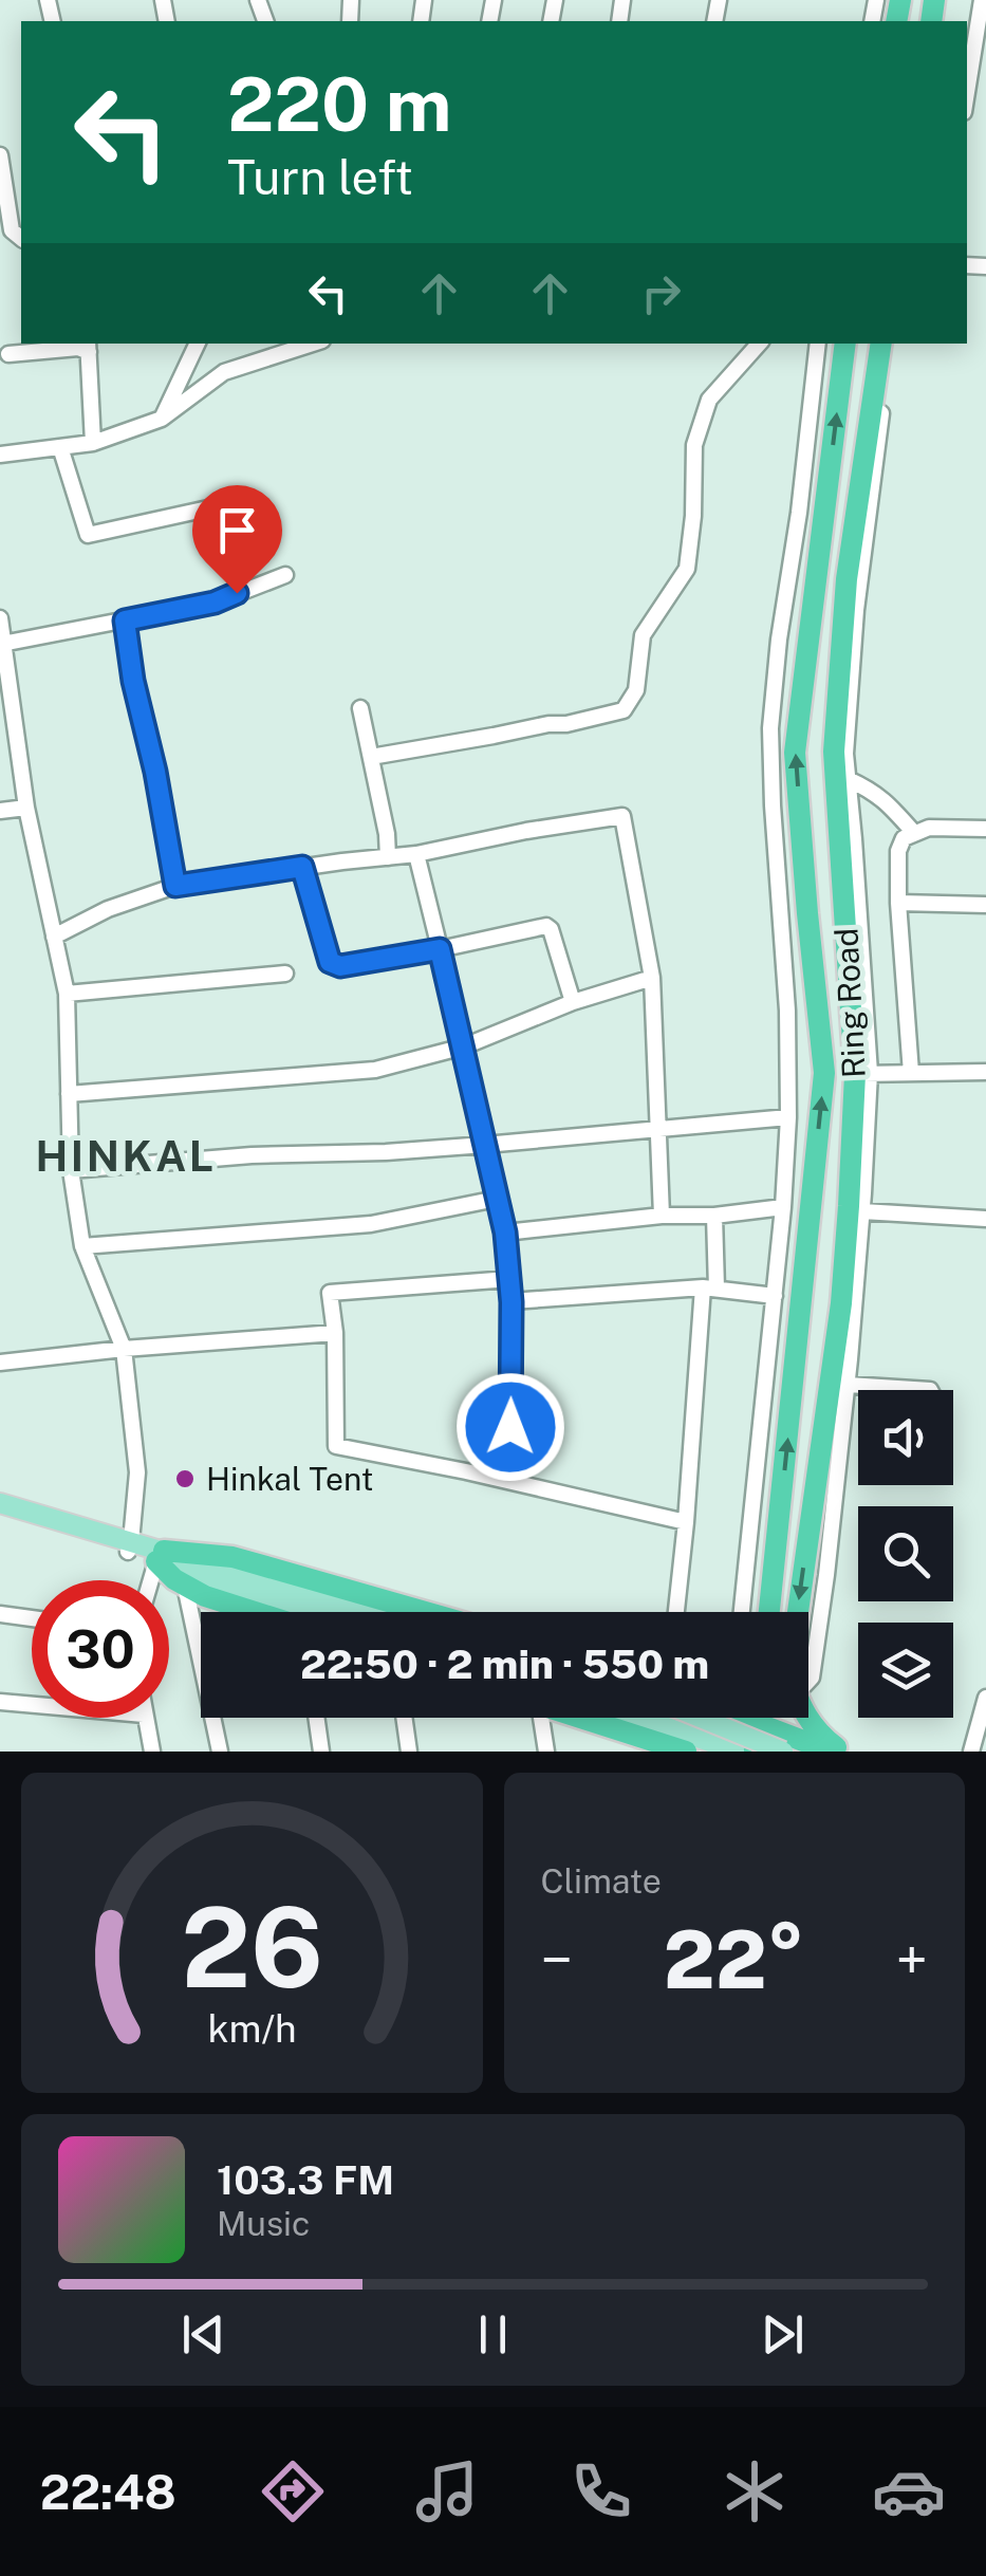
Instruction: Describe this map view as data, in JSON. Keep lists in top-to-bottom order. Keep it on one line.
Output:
{"streets":{"highway":["Ring Road"]},"districts":["HINKAL"],"places":["Hinkal Tent"],"page":{"turn":["220 m","Turn left"],"limit":"30","trip":"22:50 · 2 min · 550 m","tile":"Climate","heat":["−","22°","+"],"song":["103.3 FM","Music"],"tabs":"22:48","gauge":["26","km/h"]}}
